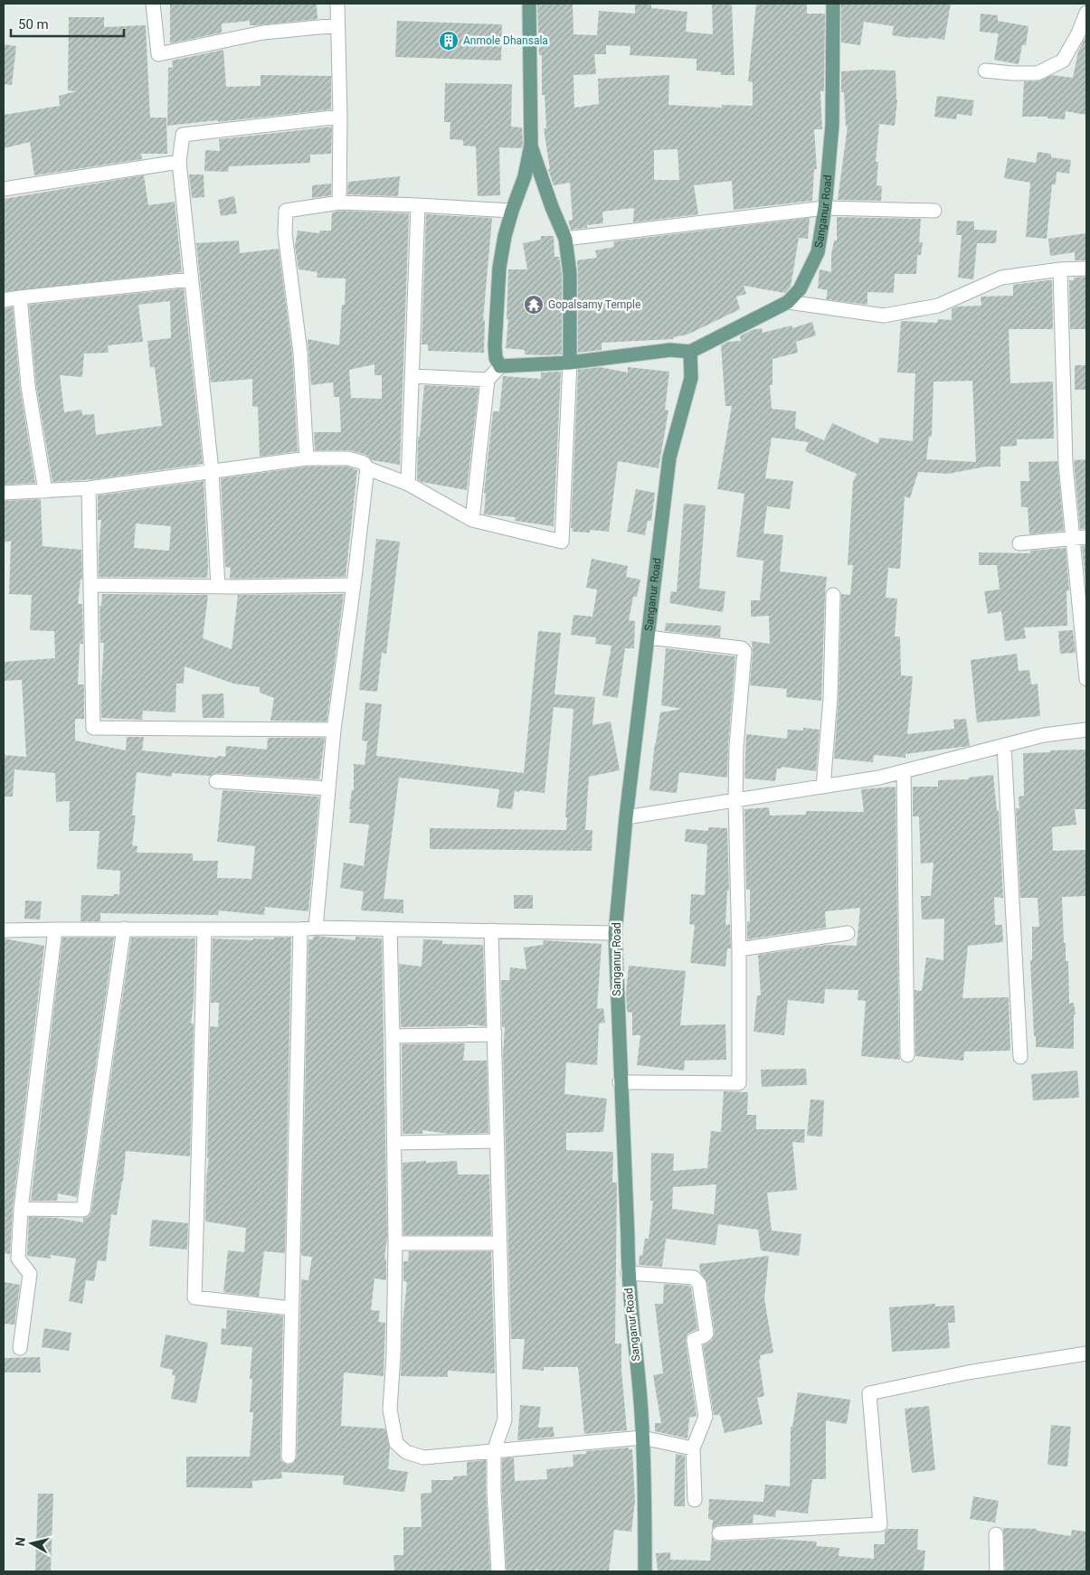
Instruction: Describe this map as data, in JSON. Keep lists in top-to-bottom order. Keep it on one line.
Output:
{"streets":{"main road":["Sanganur Road"]},"places":{"building":["Anmole Dhansala"],"temple":["Gopalsamy Temple"]},"scale_bar":"50 m","north":"left"}
